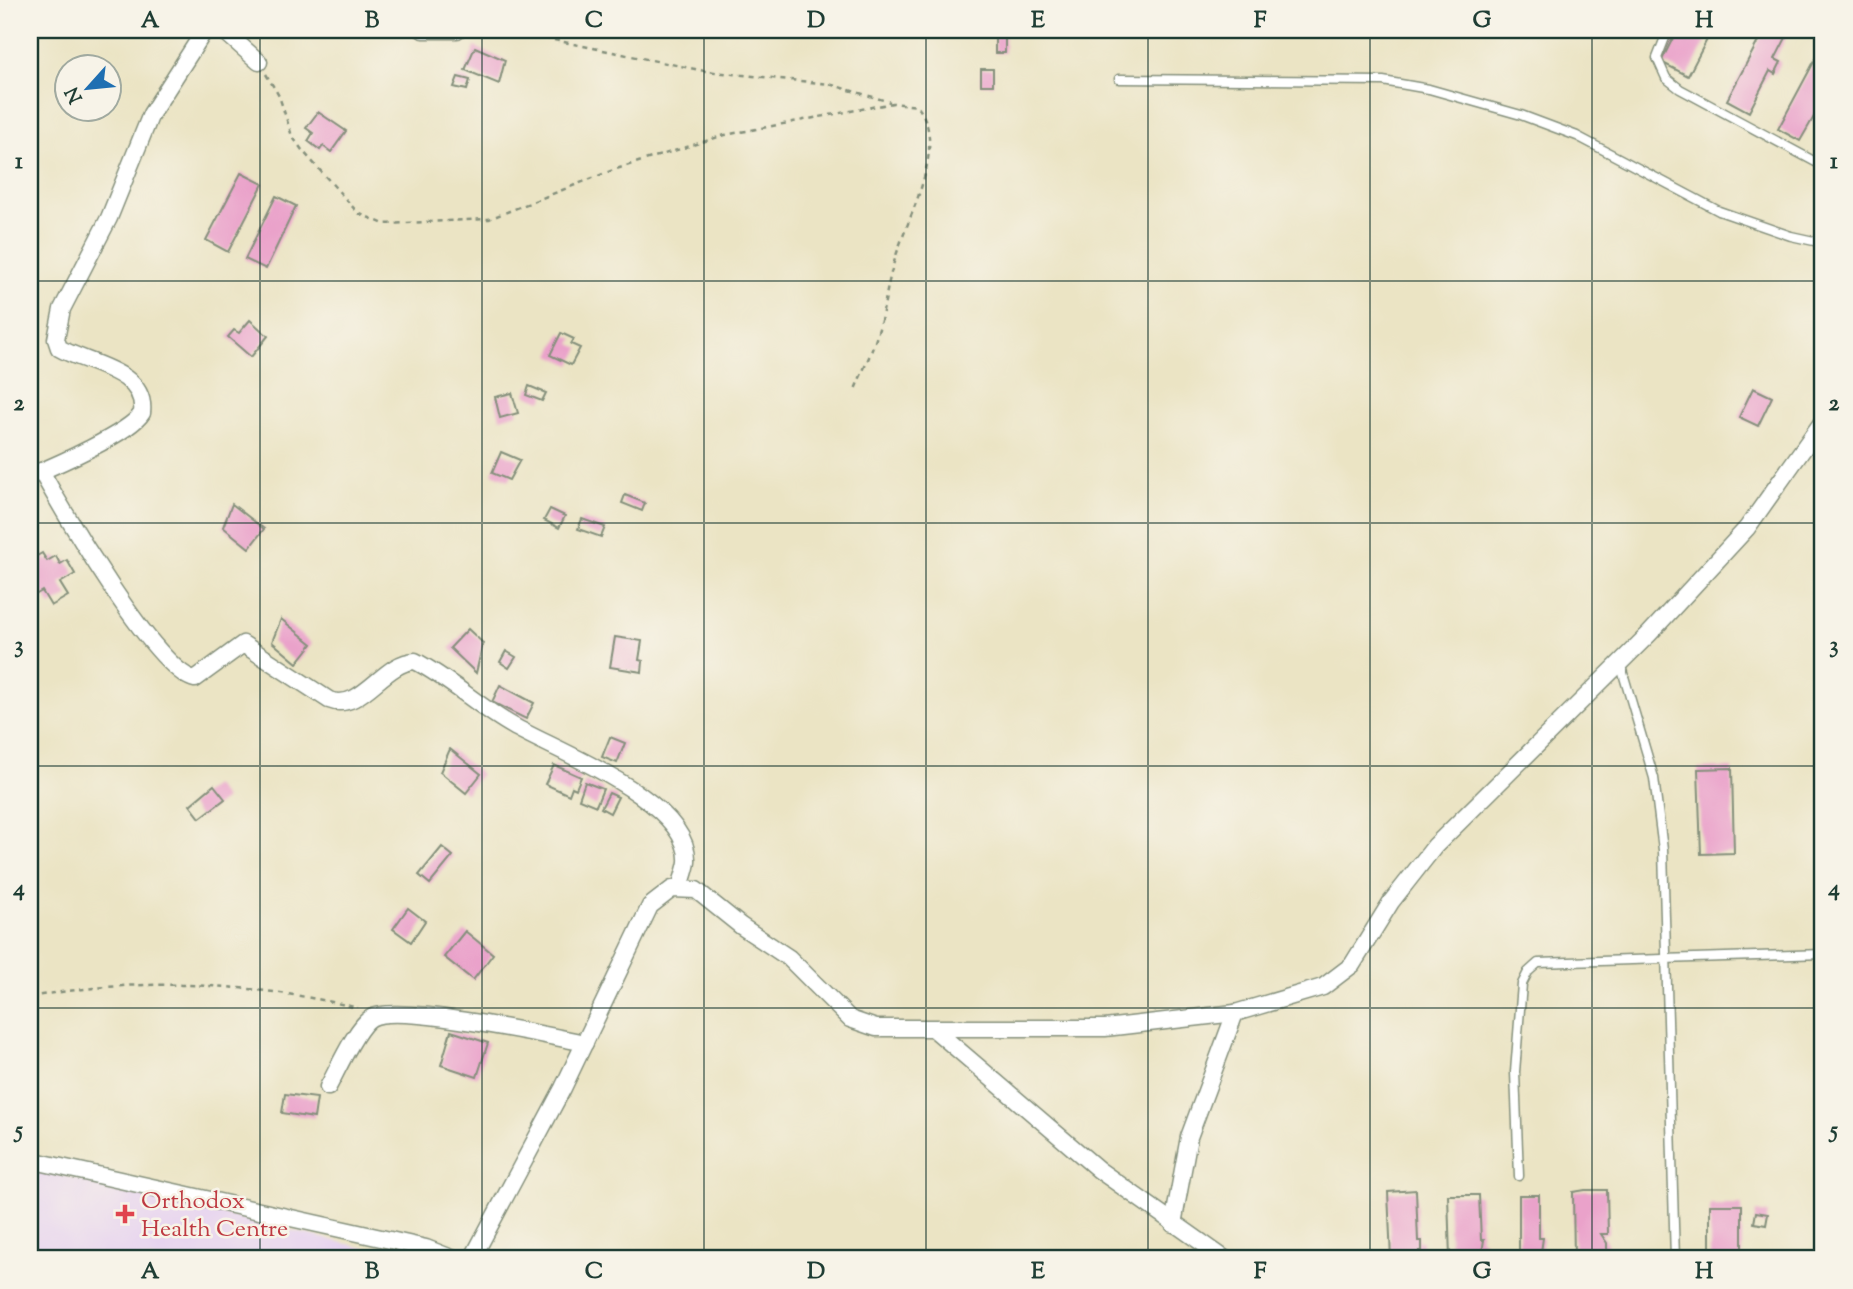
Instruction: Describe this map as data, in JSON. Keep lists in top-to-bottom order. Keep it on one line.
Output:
{"places":{"health":["Orthodox Health Centre"]},"north":"bottom left","grid":{"columns":["A","B","C","D","E","F","G","H"],"rows":["1","2","3","4","5"]}}
